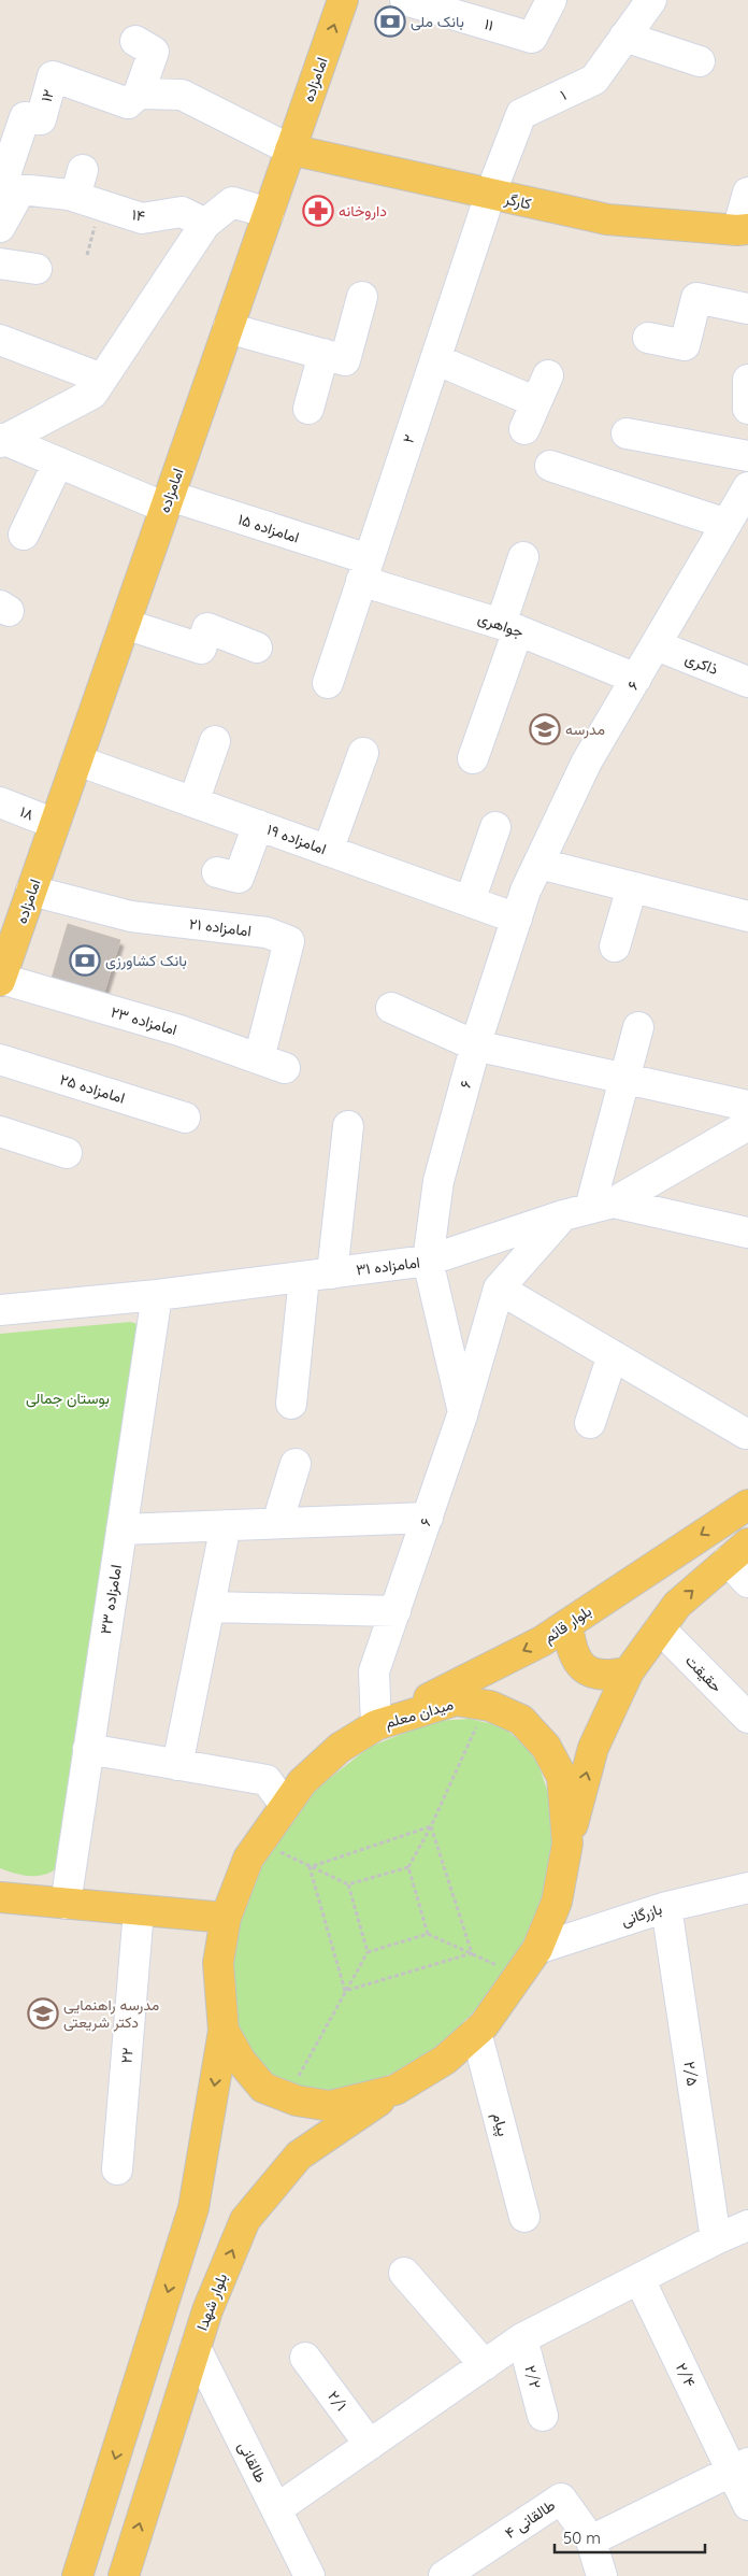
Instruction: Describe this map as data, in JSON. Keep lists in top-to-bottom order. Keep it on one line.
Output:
{"streets":{"main road":["امامزاده","کارگر","بلوار قائم","میدان معلم","بلوار شهدا"],"street":["۱۱","۱","۱۲","۱۴","۲","امامزاده ۱۵","جواهری","ذاکری","۶","۱۸","امامزاده ۱۹","امامزاده ۲۱","امامزاده ۲۳","امامزاده ۲۵","امامزاده ۳۱","امامزاده ۳۳","حقیقت","بازرگانی","۲۲","۲/۵","پیام","۲/۴","۲/۲","۲/۱","طالقانی","طالقانی ۴"]},"crossings":[["امامزاده","۱۲"],["امامزاده","کارگر"],["امامزاده","امامزاده ۱۵"],["امامزاده","۱۸"],["امامزاده","امامزاده ۱۹"],["امامزاده","امامزاده ۲۱"],["امامزاده","امامزاده ۲۳"],["۱","کارگر"],["۱","۲"],["۱۲","کارگر"],["۱۲","۱۴"],["کارگر","۲"],["۲","امامزاده ۱۵"],["۲","جواهری"],["امامزاده ۱۵","جواهری"],["جواهری","۶"],["ذاکری","۶"],["۶","امامزاده ۱۹"],["۶","امامزاده ۳۱"],["۶","بلوار قائم"],["۶","میدان معلم"],["امامزاده ۲۱","امامزاده ۲۳"],["امامزاده ۳۱","امامزاده ۳۳"],["بلوار قائم","میدان معلم"],["میدان معلم","بازرگانی"],["میدان معلم","پیام"],["میدان معلم","بلوار شهدا"],["بازرگانی","۲/۵"],["بلوار شهدا","طالقانی"]],"parks":["بوستان جمالی"],"places":{"bank":["بانک ملی","بانک کشاورزی"],"pharmacy":["داروخانه"],"school or university":["مدرسه","مدرسه راهنمایی دکتر شریعتی"]},"scale_bar":"50 m"}
